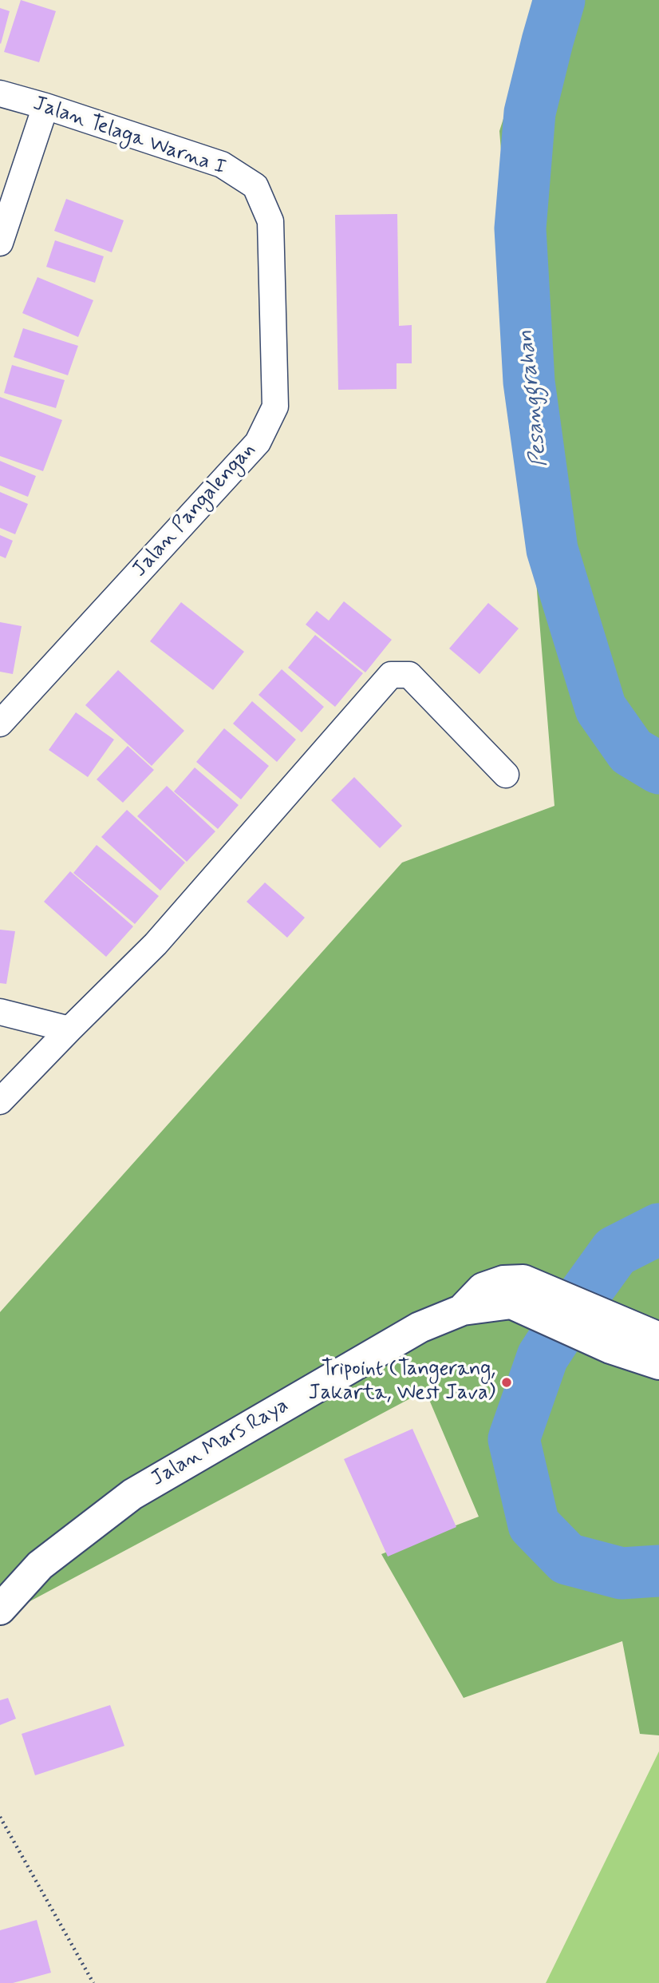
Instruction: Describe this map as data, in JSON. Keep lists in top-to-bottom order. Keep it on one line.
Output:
{"streets":{"street":["Jalan Telaga Warna I","Jalan Pangalengan","Jalan Mars Raya"]},"crossings":[["Jalan Telaga Warna I","Jalan Pangalengan"]],"water":["Pesanggrahan"],"places":["Tripoint (Tangerang, Jakarta, West Java)"]}
